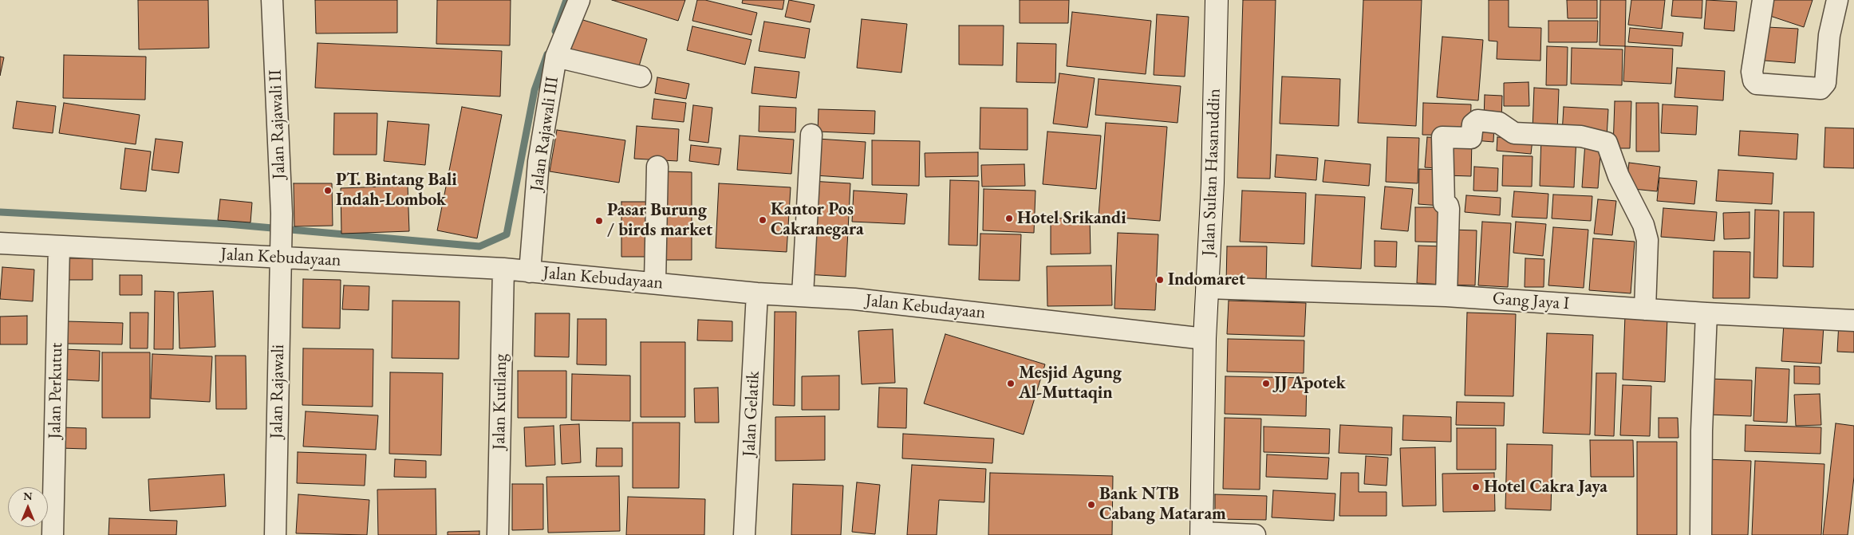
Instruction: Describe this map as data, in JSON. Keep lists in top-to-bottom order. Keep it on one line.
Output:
{"streets":{"main road":["Jalan Sultan Hasanuddin"],"street":["Jalan Rajawali II","Jalan Rajawali III","Jalan Kebudayaan","Gang Jaya I","Jalan Perkutut","Jalan Rajawali","Jalan Kutilang","Jalan Gelatik"]},"crossings":[["Jalan Rajawali II","Jalan Kebudayaan"],["Jalan Rajawali II","Jalan Rajawali"],["Jalan Rajawali III","Jalan Kebudayaan"],["Jalan Sultan Hasanuddin","Jalan Kebudayaan"],["Jalan Sultan Hasanuddin","Gang Jaya I"],["Jalan Kebudayaan","Jalan Perkutut"],["Jalan Kebudayaan","Jalan Rajawali"],["Jalan Kebudayaan","Jalan Kutilang"],["Jalan Kebudayaan","Jalan Gelatik"]],"places":["PT. Bintang Bali Indah-Lombok","Hotel Srikandi","Kantor Pos Cakranegara","Pasar Burung / birds market","Indomaret","Mesjid Agung Al-Muttaqin","JJ Apotek","Hotel Cakra Jaya","Bank NTB Cabang Mataram"],"north":"top"}
